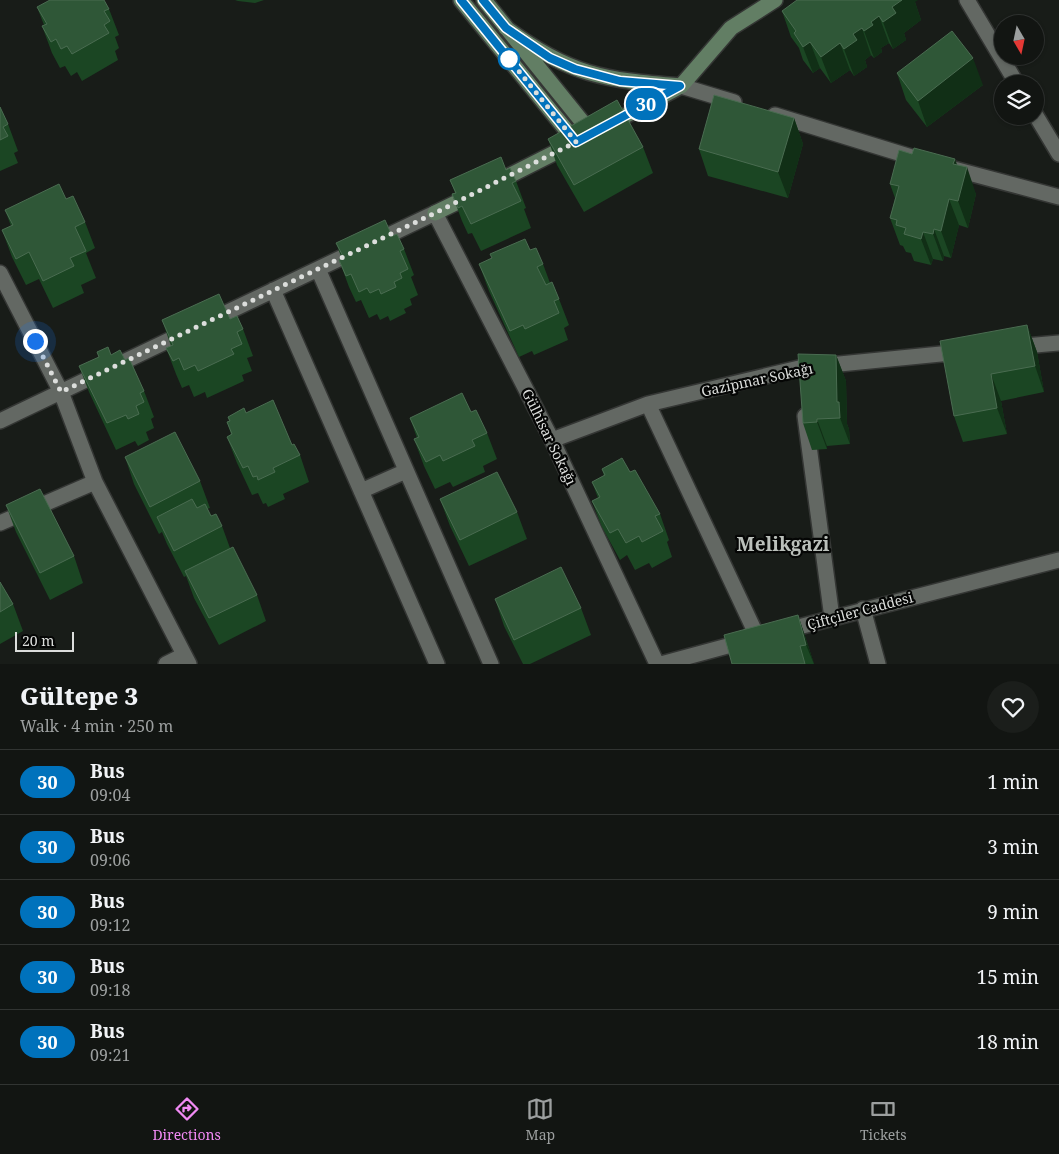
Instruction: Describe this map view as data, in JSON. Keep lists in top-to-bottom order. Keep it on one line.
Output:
{"streets":{"street":["Gazipınar Sokağı","Gülhisar Sokağı","Çiftçiler Caddesi"]},"crossings":[["Gazipınar Sokağı","Gülhisar Sokağı"]],"districts":["Melikgazi"],"lines":["bus line 30"],"scale_bar":"20 m","north":"bottom","page":{"on_map":"30","scale":"20 m","heading":["Gültepe 3","Walk · 4 min · 250 m"],"list":[{"mark":"30","name":"Bus","note":"09:04","value":"1 min"},{"mark":"30","name":"Bus","note":"09:06","value":"3 min"},{"mark":"30","name":"Bus","note":"09:12","value":"9 min"},{"mark":"30","name":"Bus","note":"09:18","value":"15 min"},{"mark":"30","name":"Bus","note":"09:21","value":"18 min"}],"tabs":["Directions","Map","Tickets"]}}
